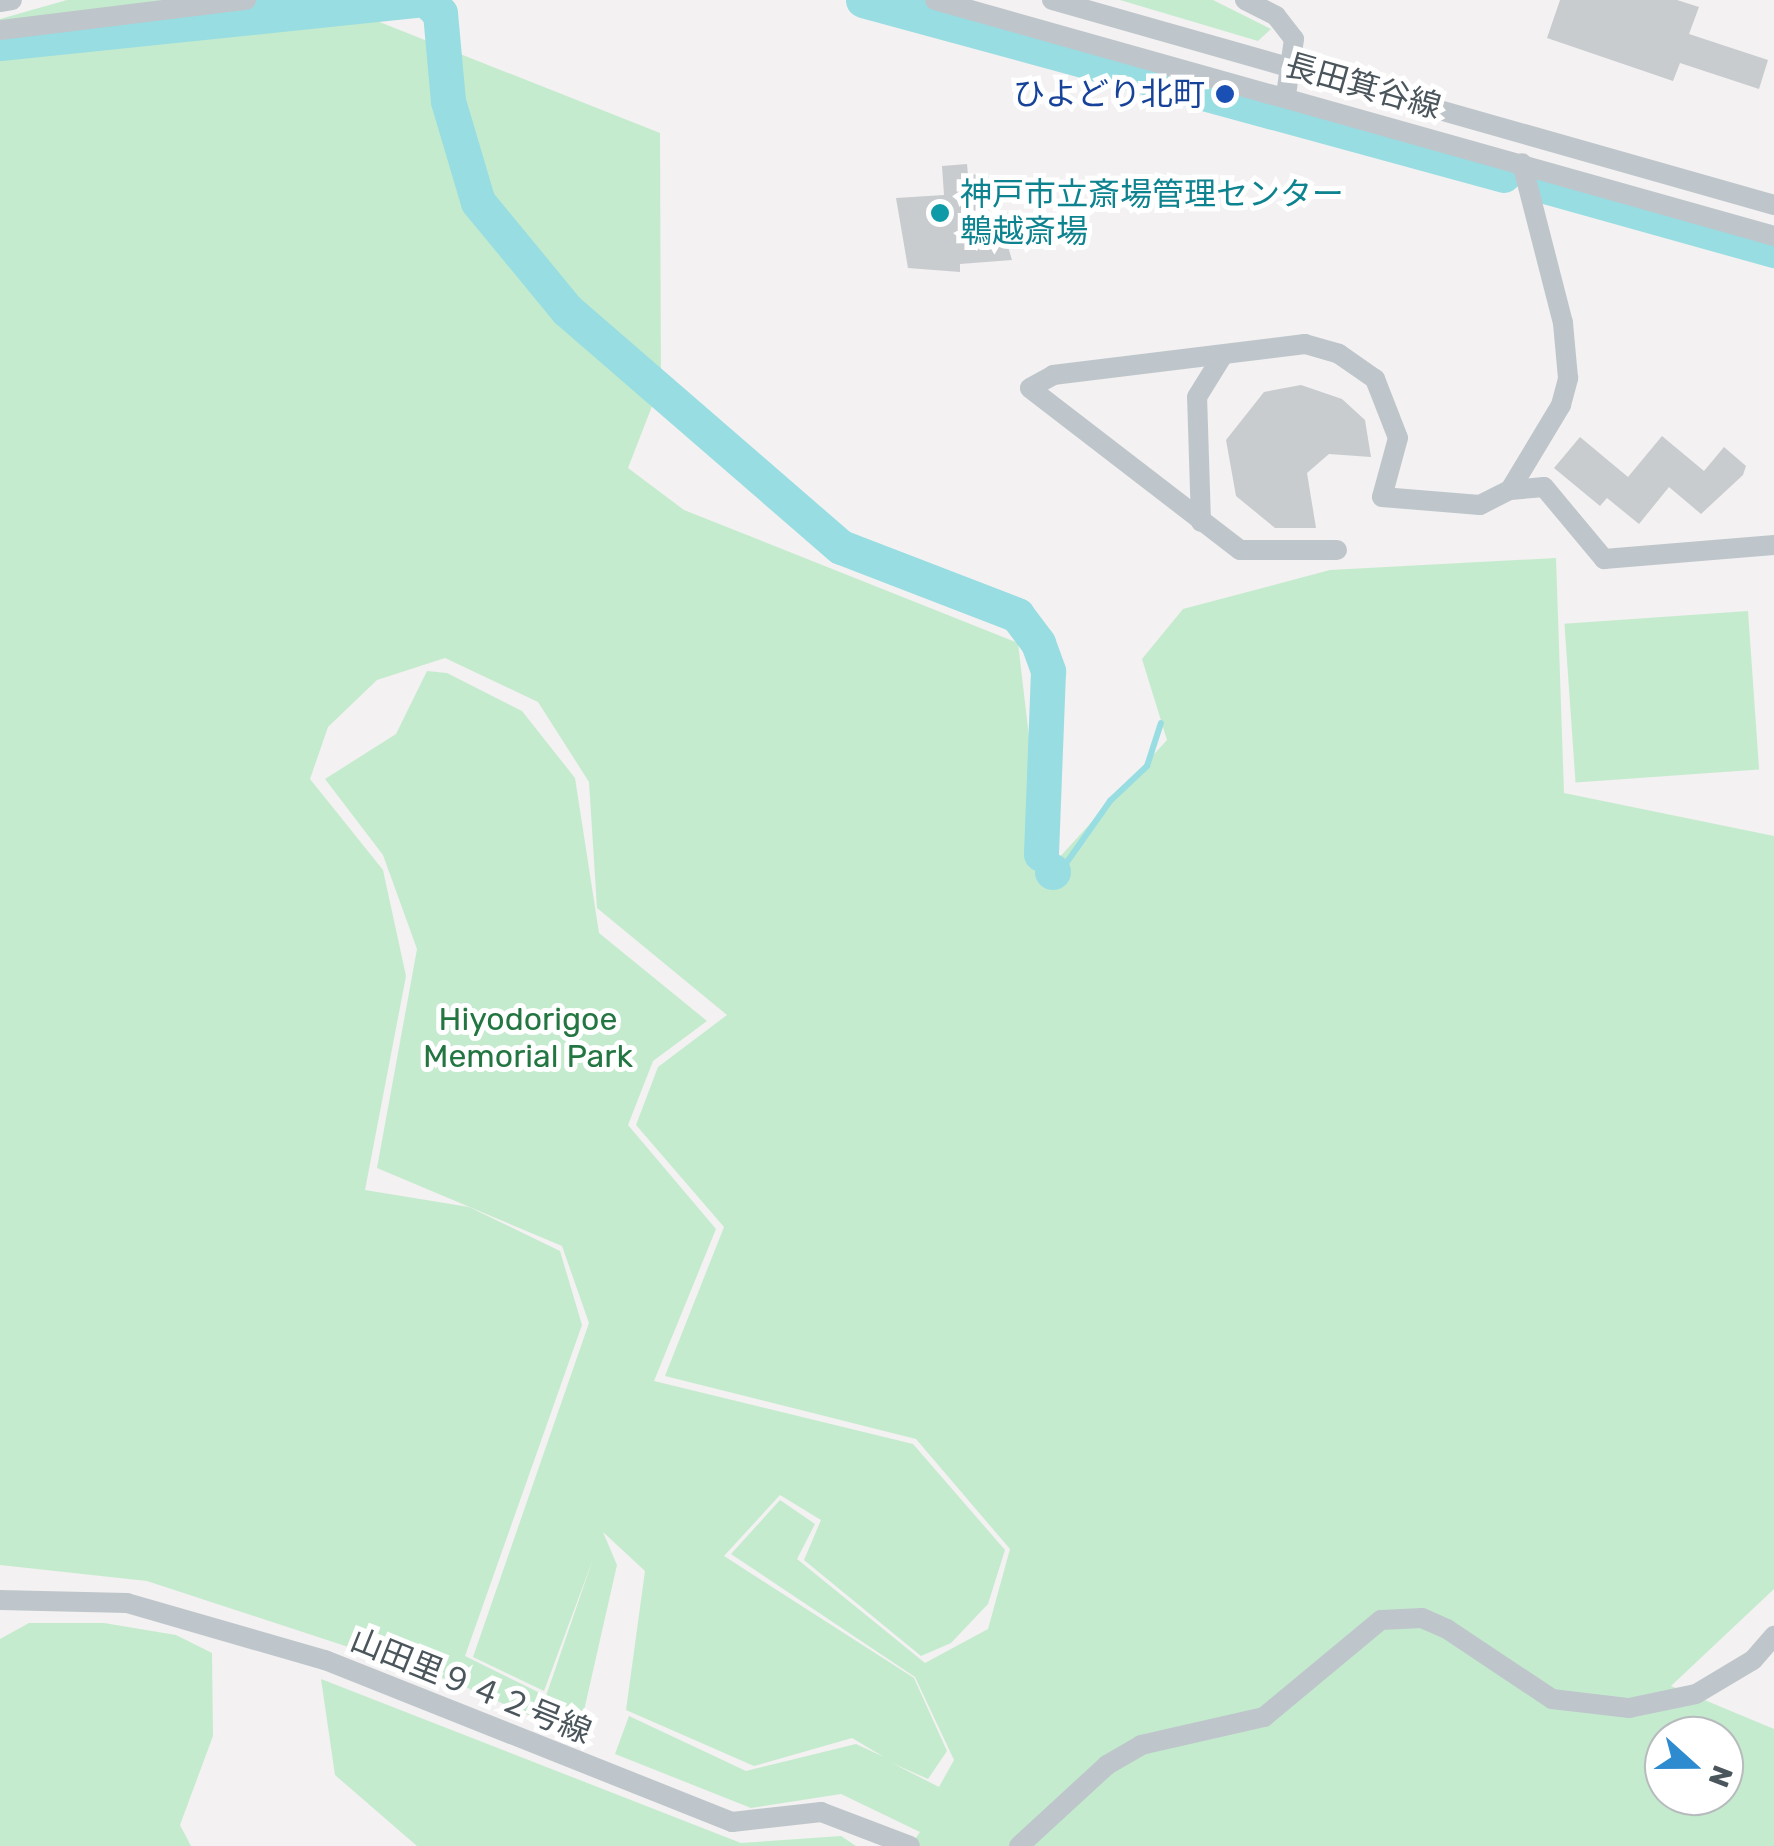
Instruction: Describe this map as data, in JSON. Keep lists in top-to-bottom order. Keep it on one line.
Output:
{"streets":{"street":["長田箕谷線","山田里９４２号線"]},"parks":["Hiyodorigoe Memorial Park"],"places":["ひよどり北町","神戸市立斎場管理センター 鵯越斎場"],"north":"right"}
